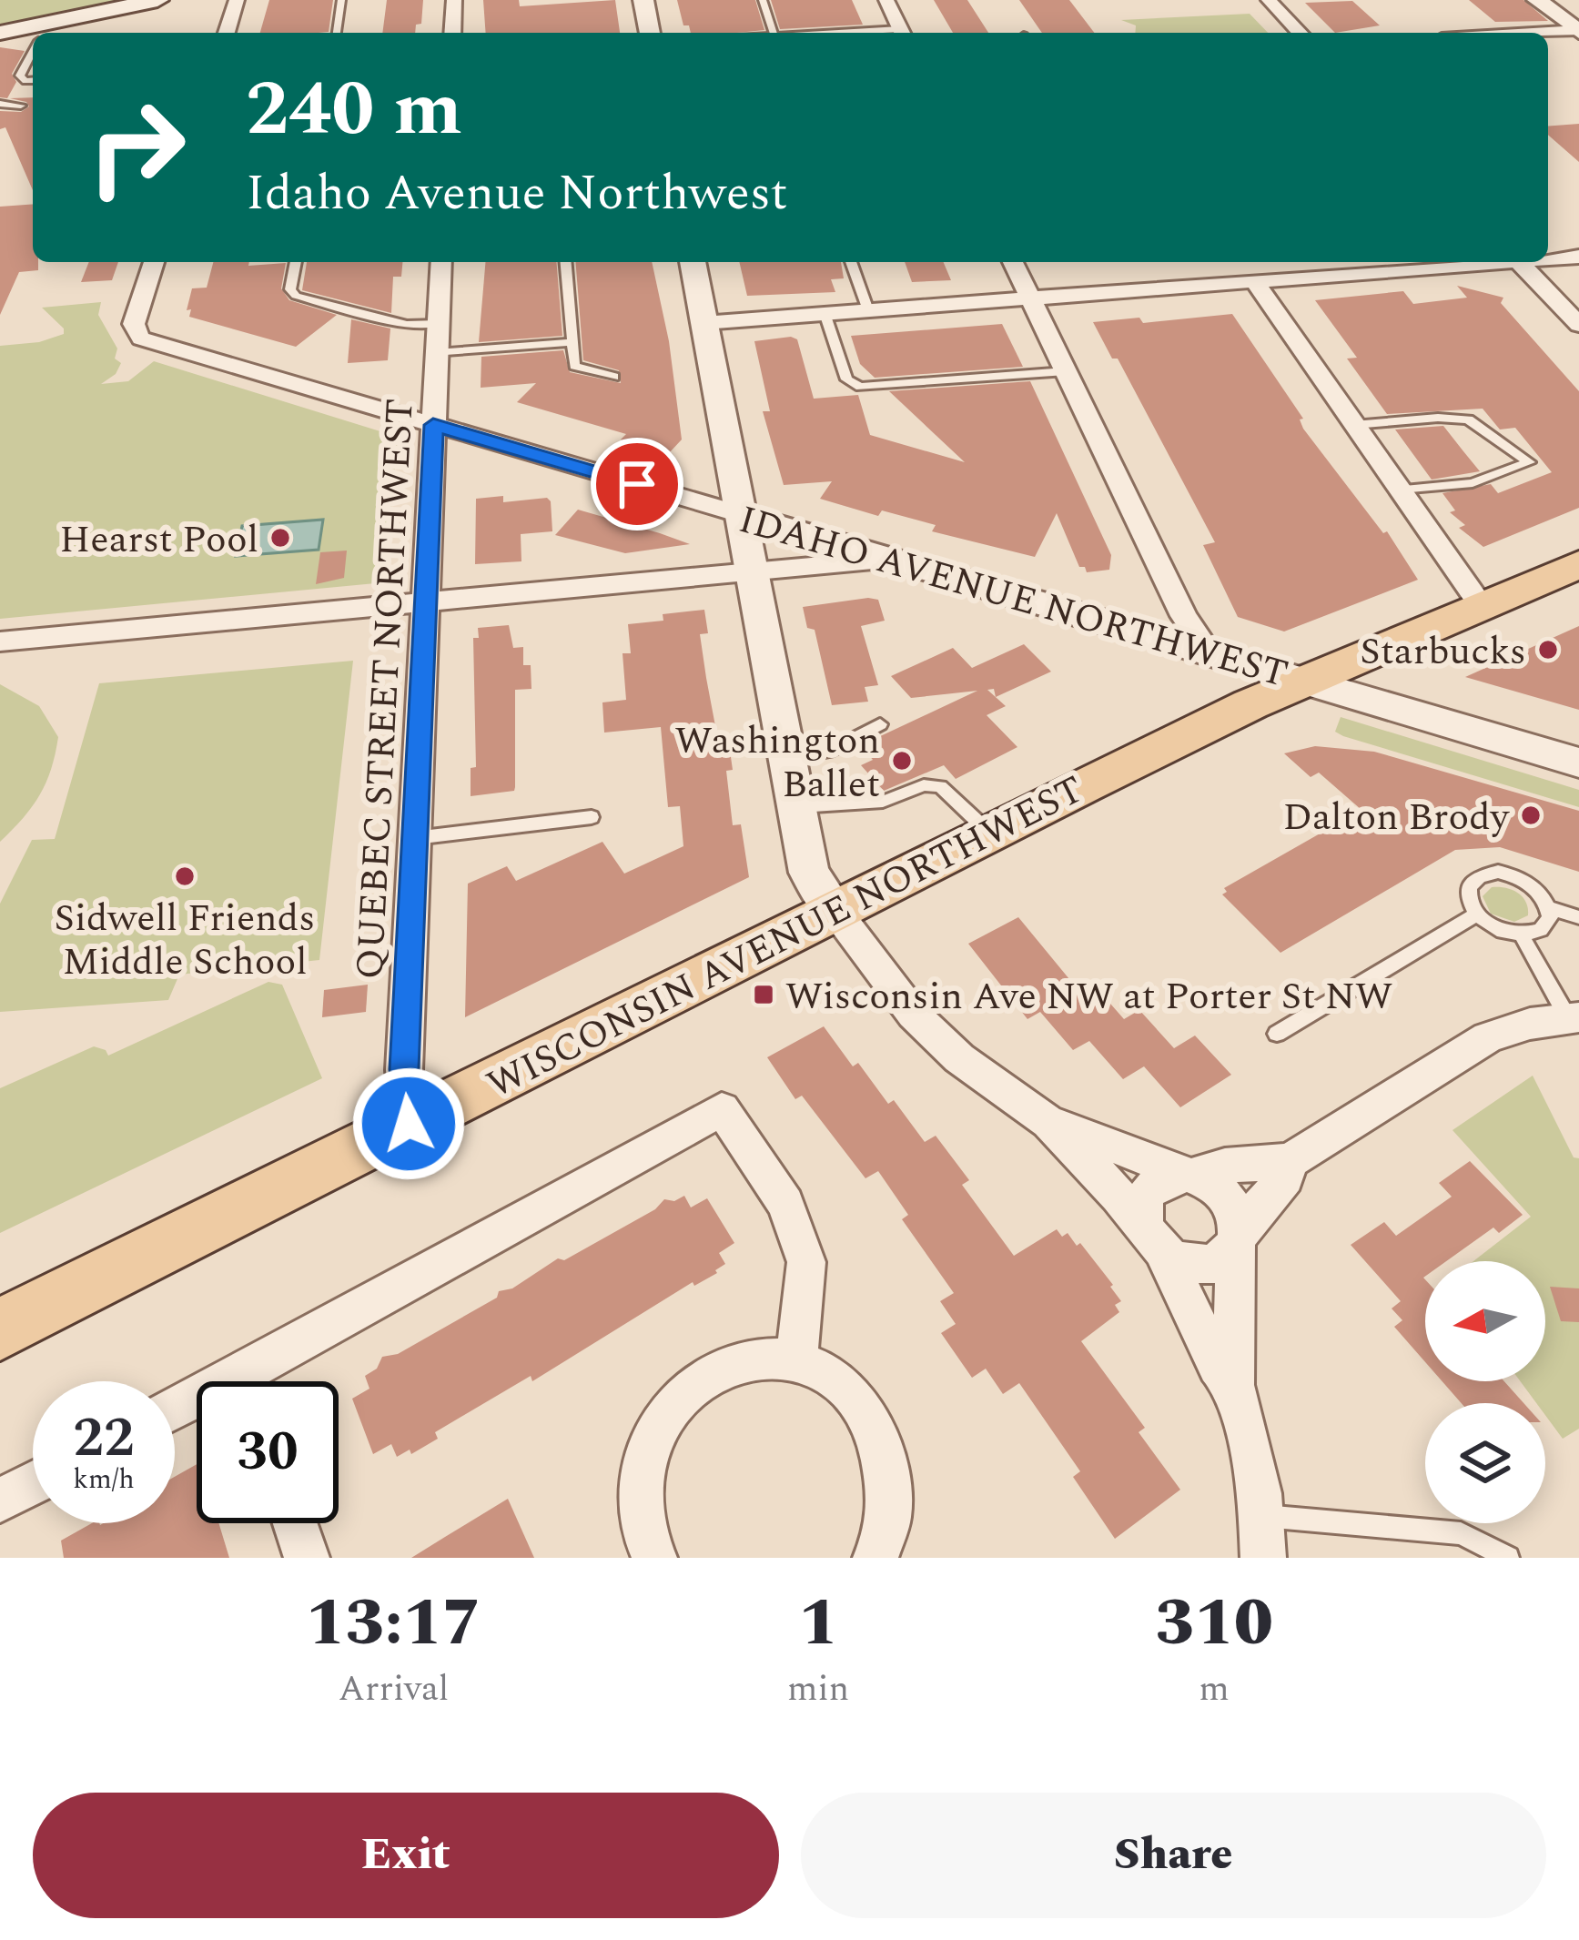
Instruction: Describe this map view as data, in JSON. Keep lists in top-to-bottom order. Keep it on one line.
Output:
{"streets":{"main road":["WISCONSIN AVENUE NORTHWEST"],"street":["IDAHO AVENUE NORTHWEST","QUEBEC STREET NORTHWEST"]},"crossings":[["IDAHO AVENUE NORTHWEST","QUEBEC STREET NORTHWEST"],["IDAHO AVENUE NORTHWEST","WISCONSIN AVENUE NORTHWEST"],["QUEBEC STREET NORTHWEST","WISCONSIN AVENUE NORTHWEST"]],"places":{"other":["Hearst Pool","Starbucks","Washington Ballet","Dalton Brody","Sidwell Friends Middle School"],"transit":["Wisconsin Ave NW at Porter St NW"]},"north":"left","page":{"turn":["240 m","Idaho Avenue Northwest"],"speed":"22 km/h","limit":"30","eta":["13:17","Arrival","1","min","310","m"],"buttons":["Exit","Share"]}}
